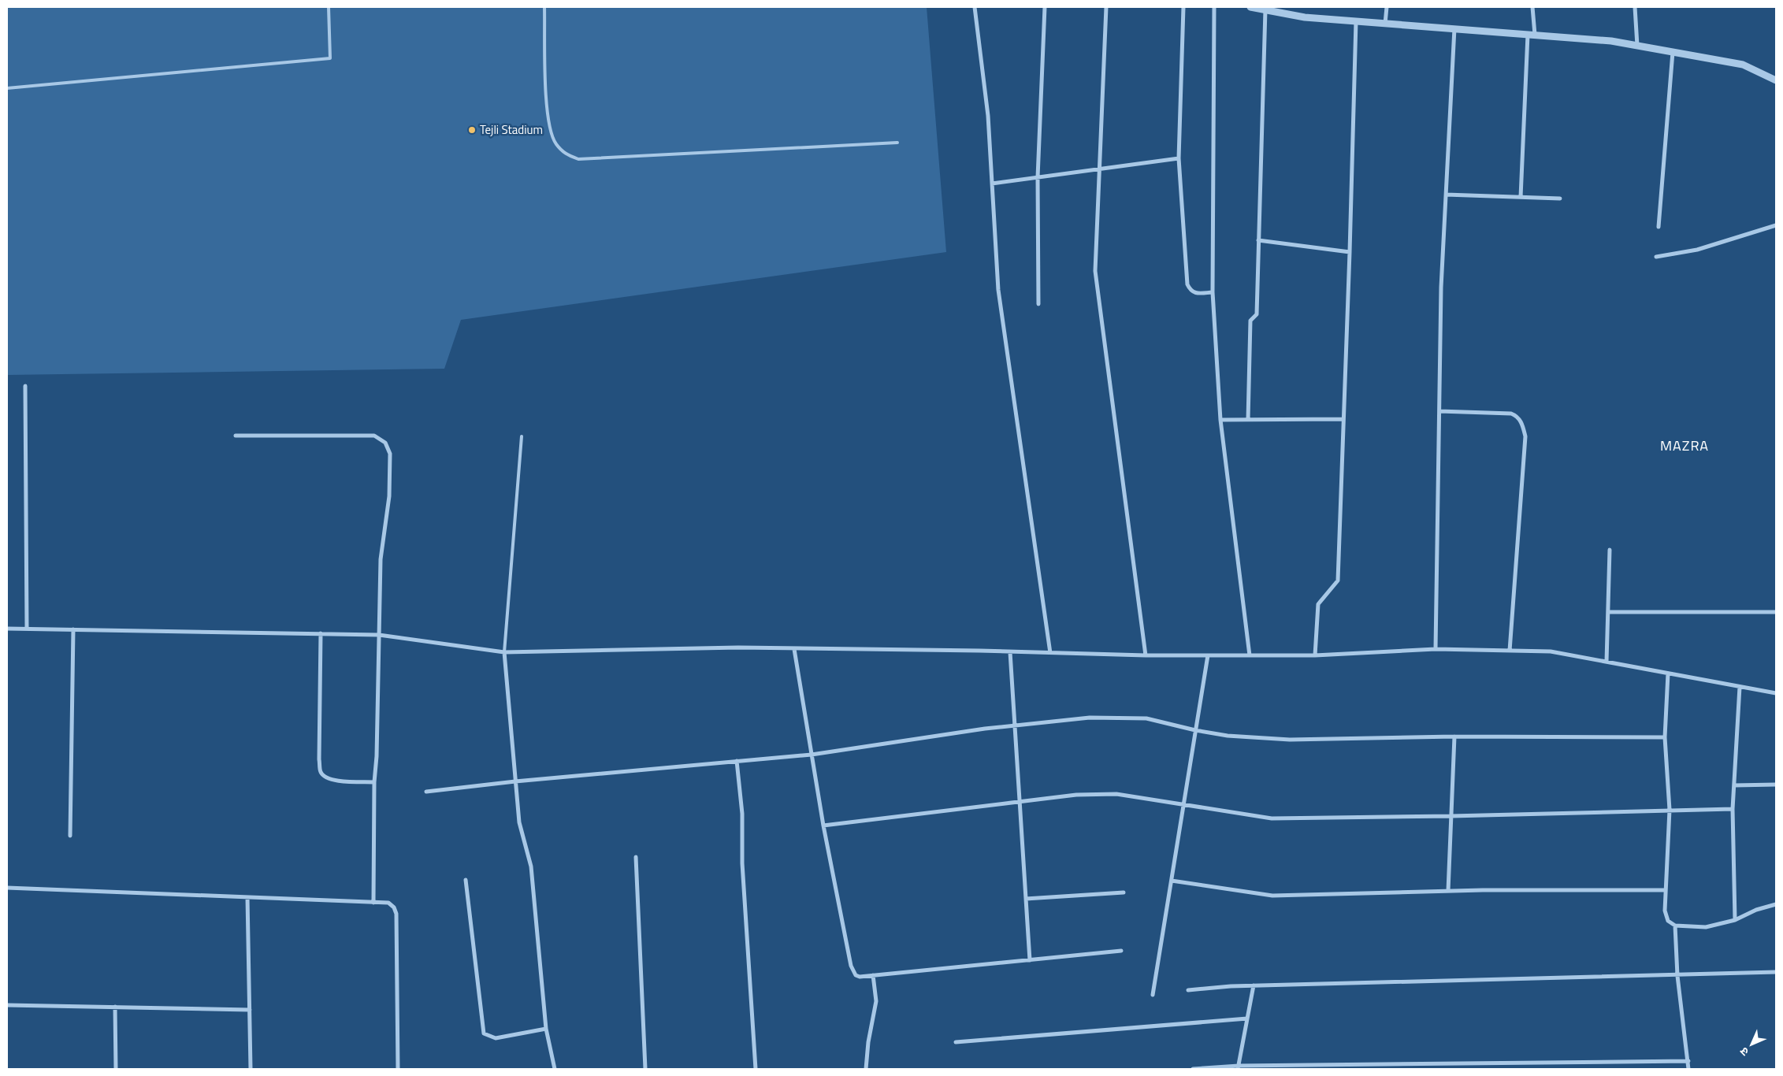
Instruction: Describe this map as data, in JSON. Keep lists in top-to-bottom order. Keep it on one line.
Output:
{"districts":["MAZRA"],"places":["Tejli Stadium"],"north":"bottom left"}
